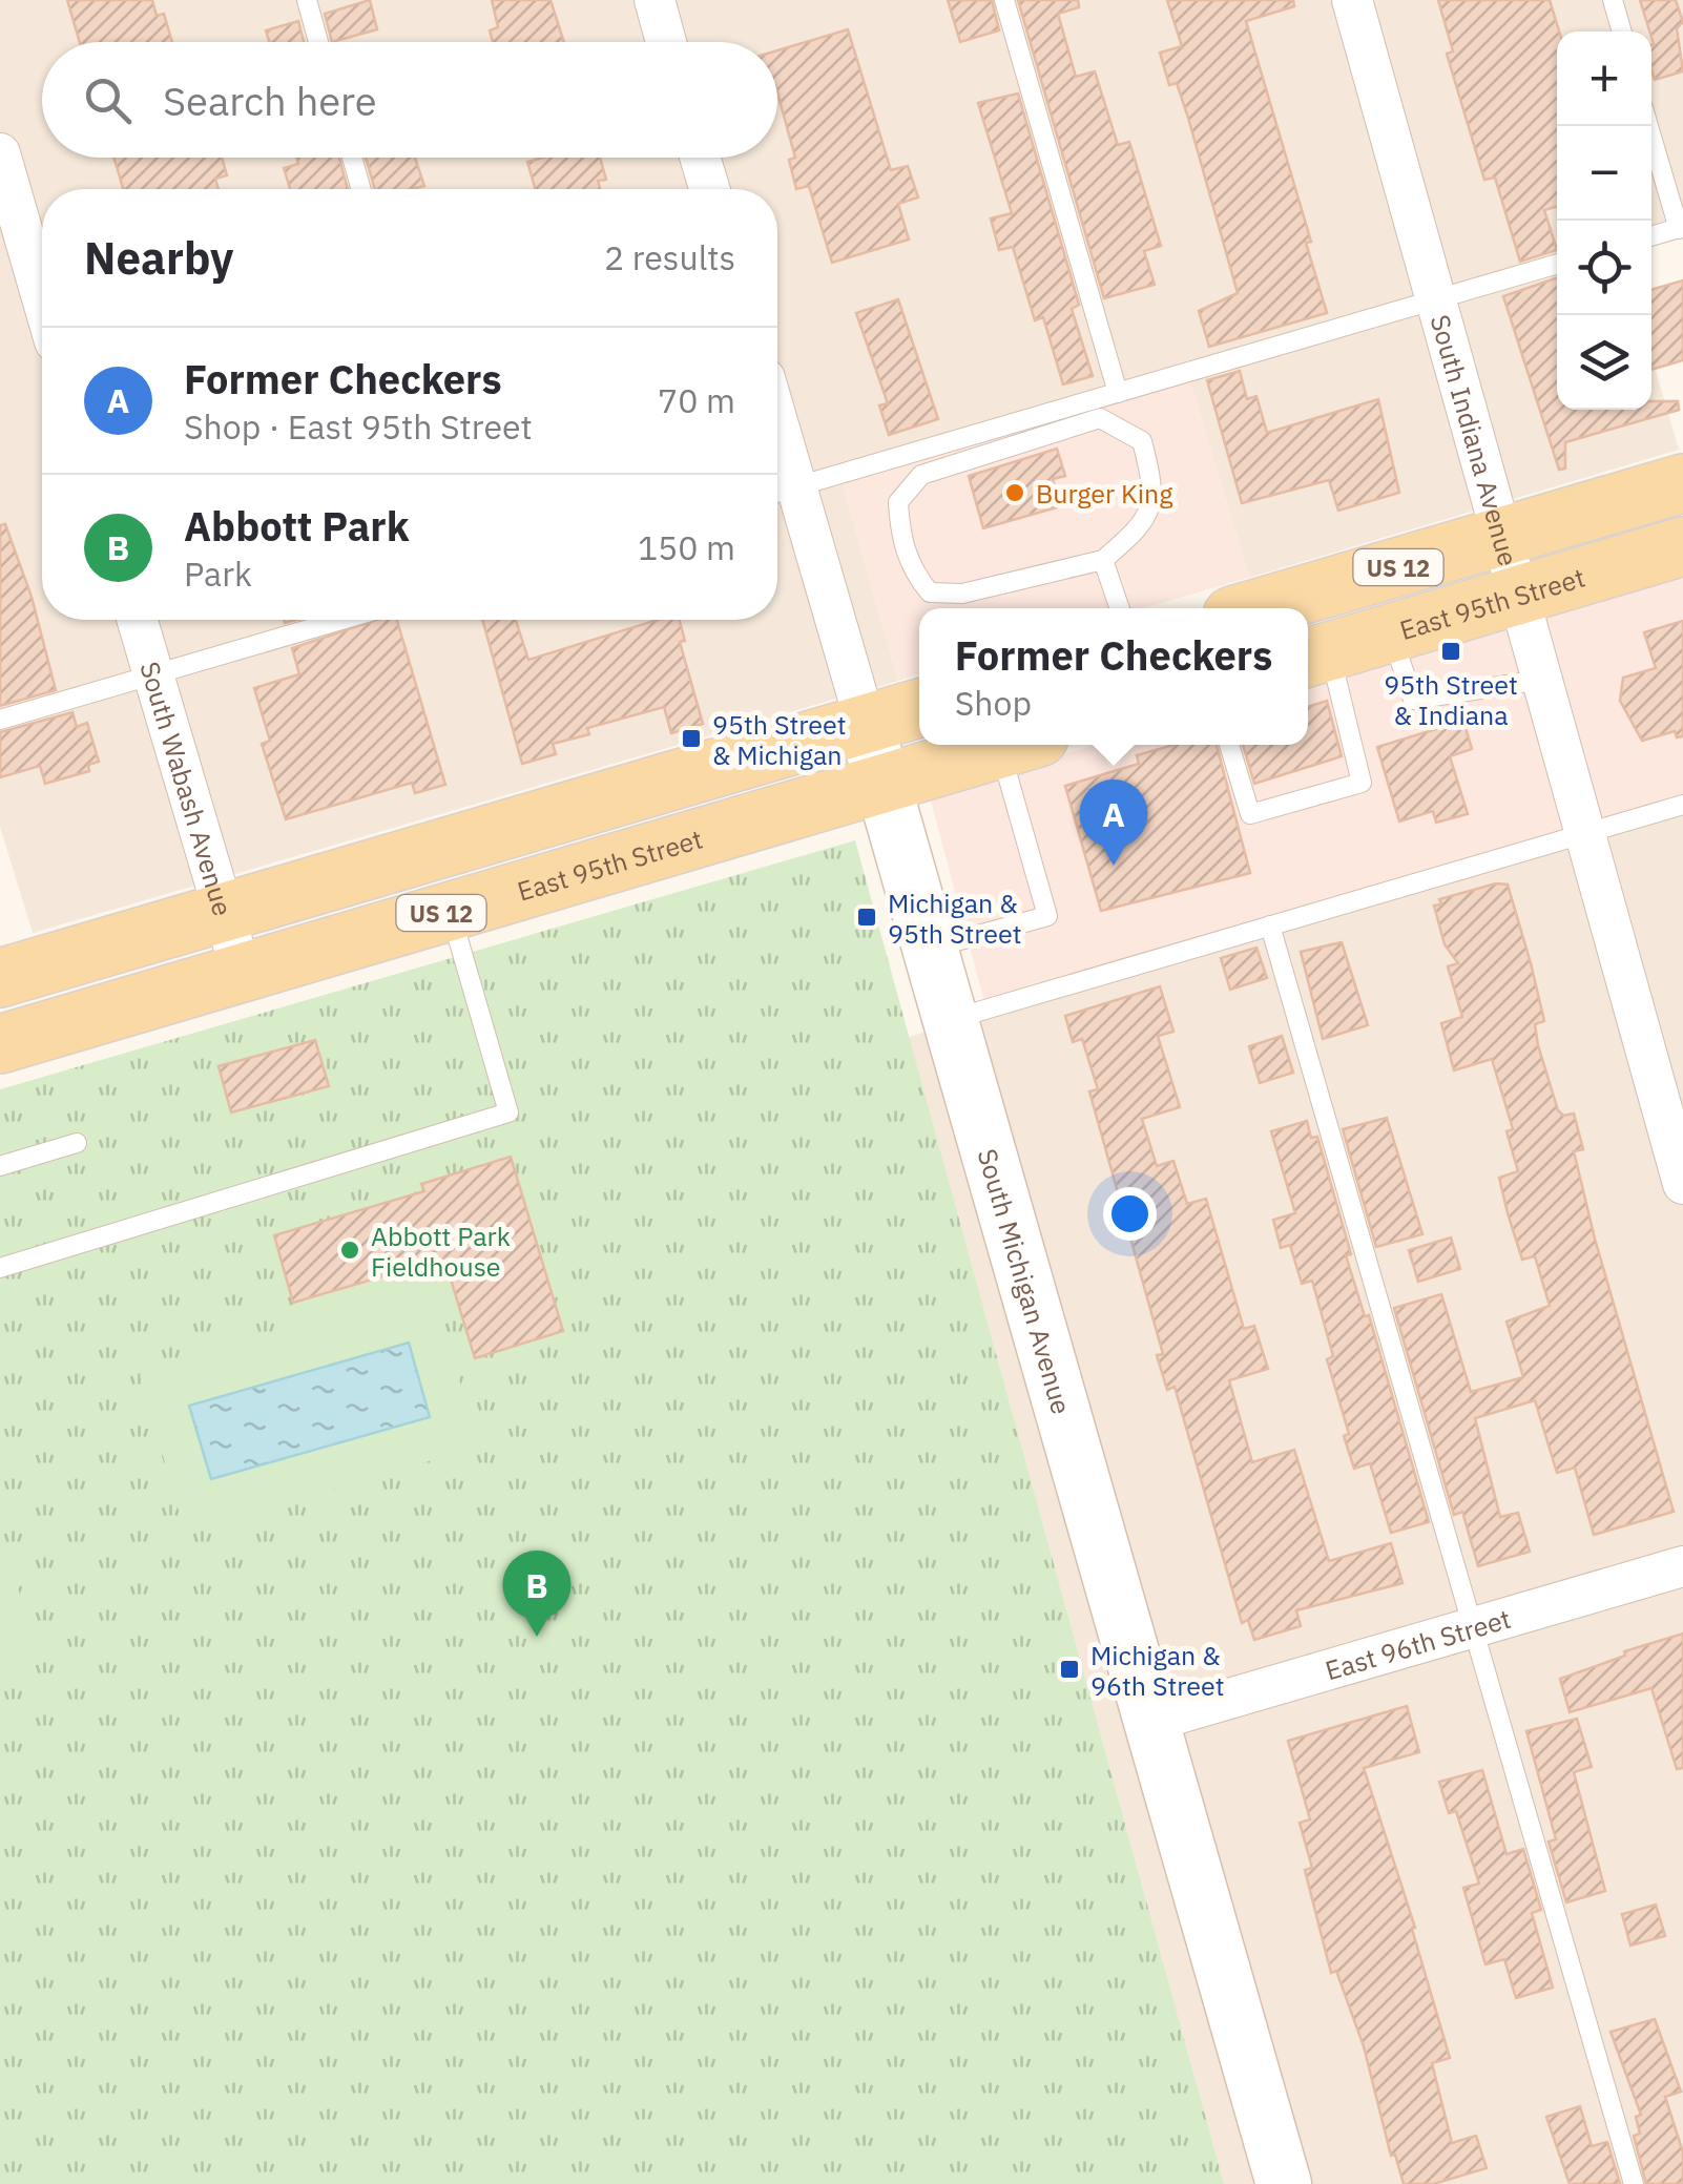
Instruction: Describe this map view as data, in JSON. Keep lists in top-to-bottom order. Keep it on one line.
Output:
{"streets":{"main road":["US 12","East 95th Street","South Michigan Avenue"],"street":["South Indiana Avenue","South Wabash Avenue","East 96th Street"]},"crossings":[["South Indiana Avenue","US 12"],["South Indiana Avenue","East 95th Street"],["US 12","South Wabash Avenue"],["US 12","South Michigan Avenue"],["East 95th Street","South Wabash Avenue"],["East 95th Street","South Michigan Avenue"],["South Michigan Avenue","East 96th Street"]],"places":{"other":["Burger King","Abbott Park Fieldhouse"],"transit":["95th Street & Indiana","95th Street & Michigan","Michigan & 95th Street","Michigan & 96th Street"]},"page":{"map_buttons":["+","−"],"search":"Search here","heading":["Nearby","2 results"],"list":[{"mark":"A","name":"Former Checkers","note":"Shop · East 95th Street","value":"70 m"},{"mark":"B","name":"Abbott Park","note":"Park","value":"150 m"}],"popup":["Former Checkers","Shop"],"pins":["A","B"]}}
